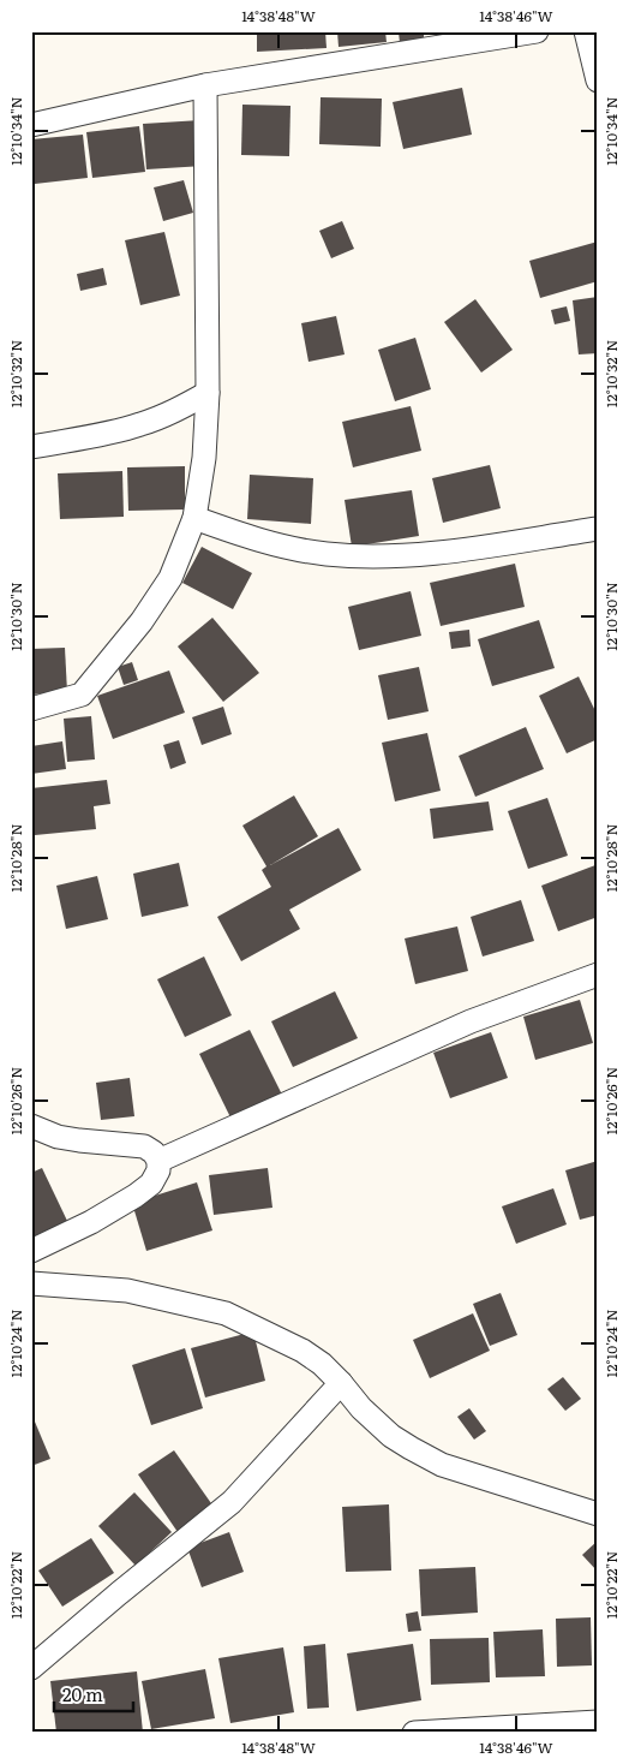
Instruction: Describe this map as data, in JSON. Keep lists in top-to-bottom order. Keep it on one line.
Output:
{"scale_bar":"20 m","coordinates":["14°38'48\"W","14°38'46\"W","12°10'34\"N","12°10'32\"N","12°10'30\"N","12°10'28\"N","12°10'26\"N","12°10'24\"N","12°10'22\"N"]}
